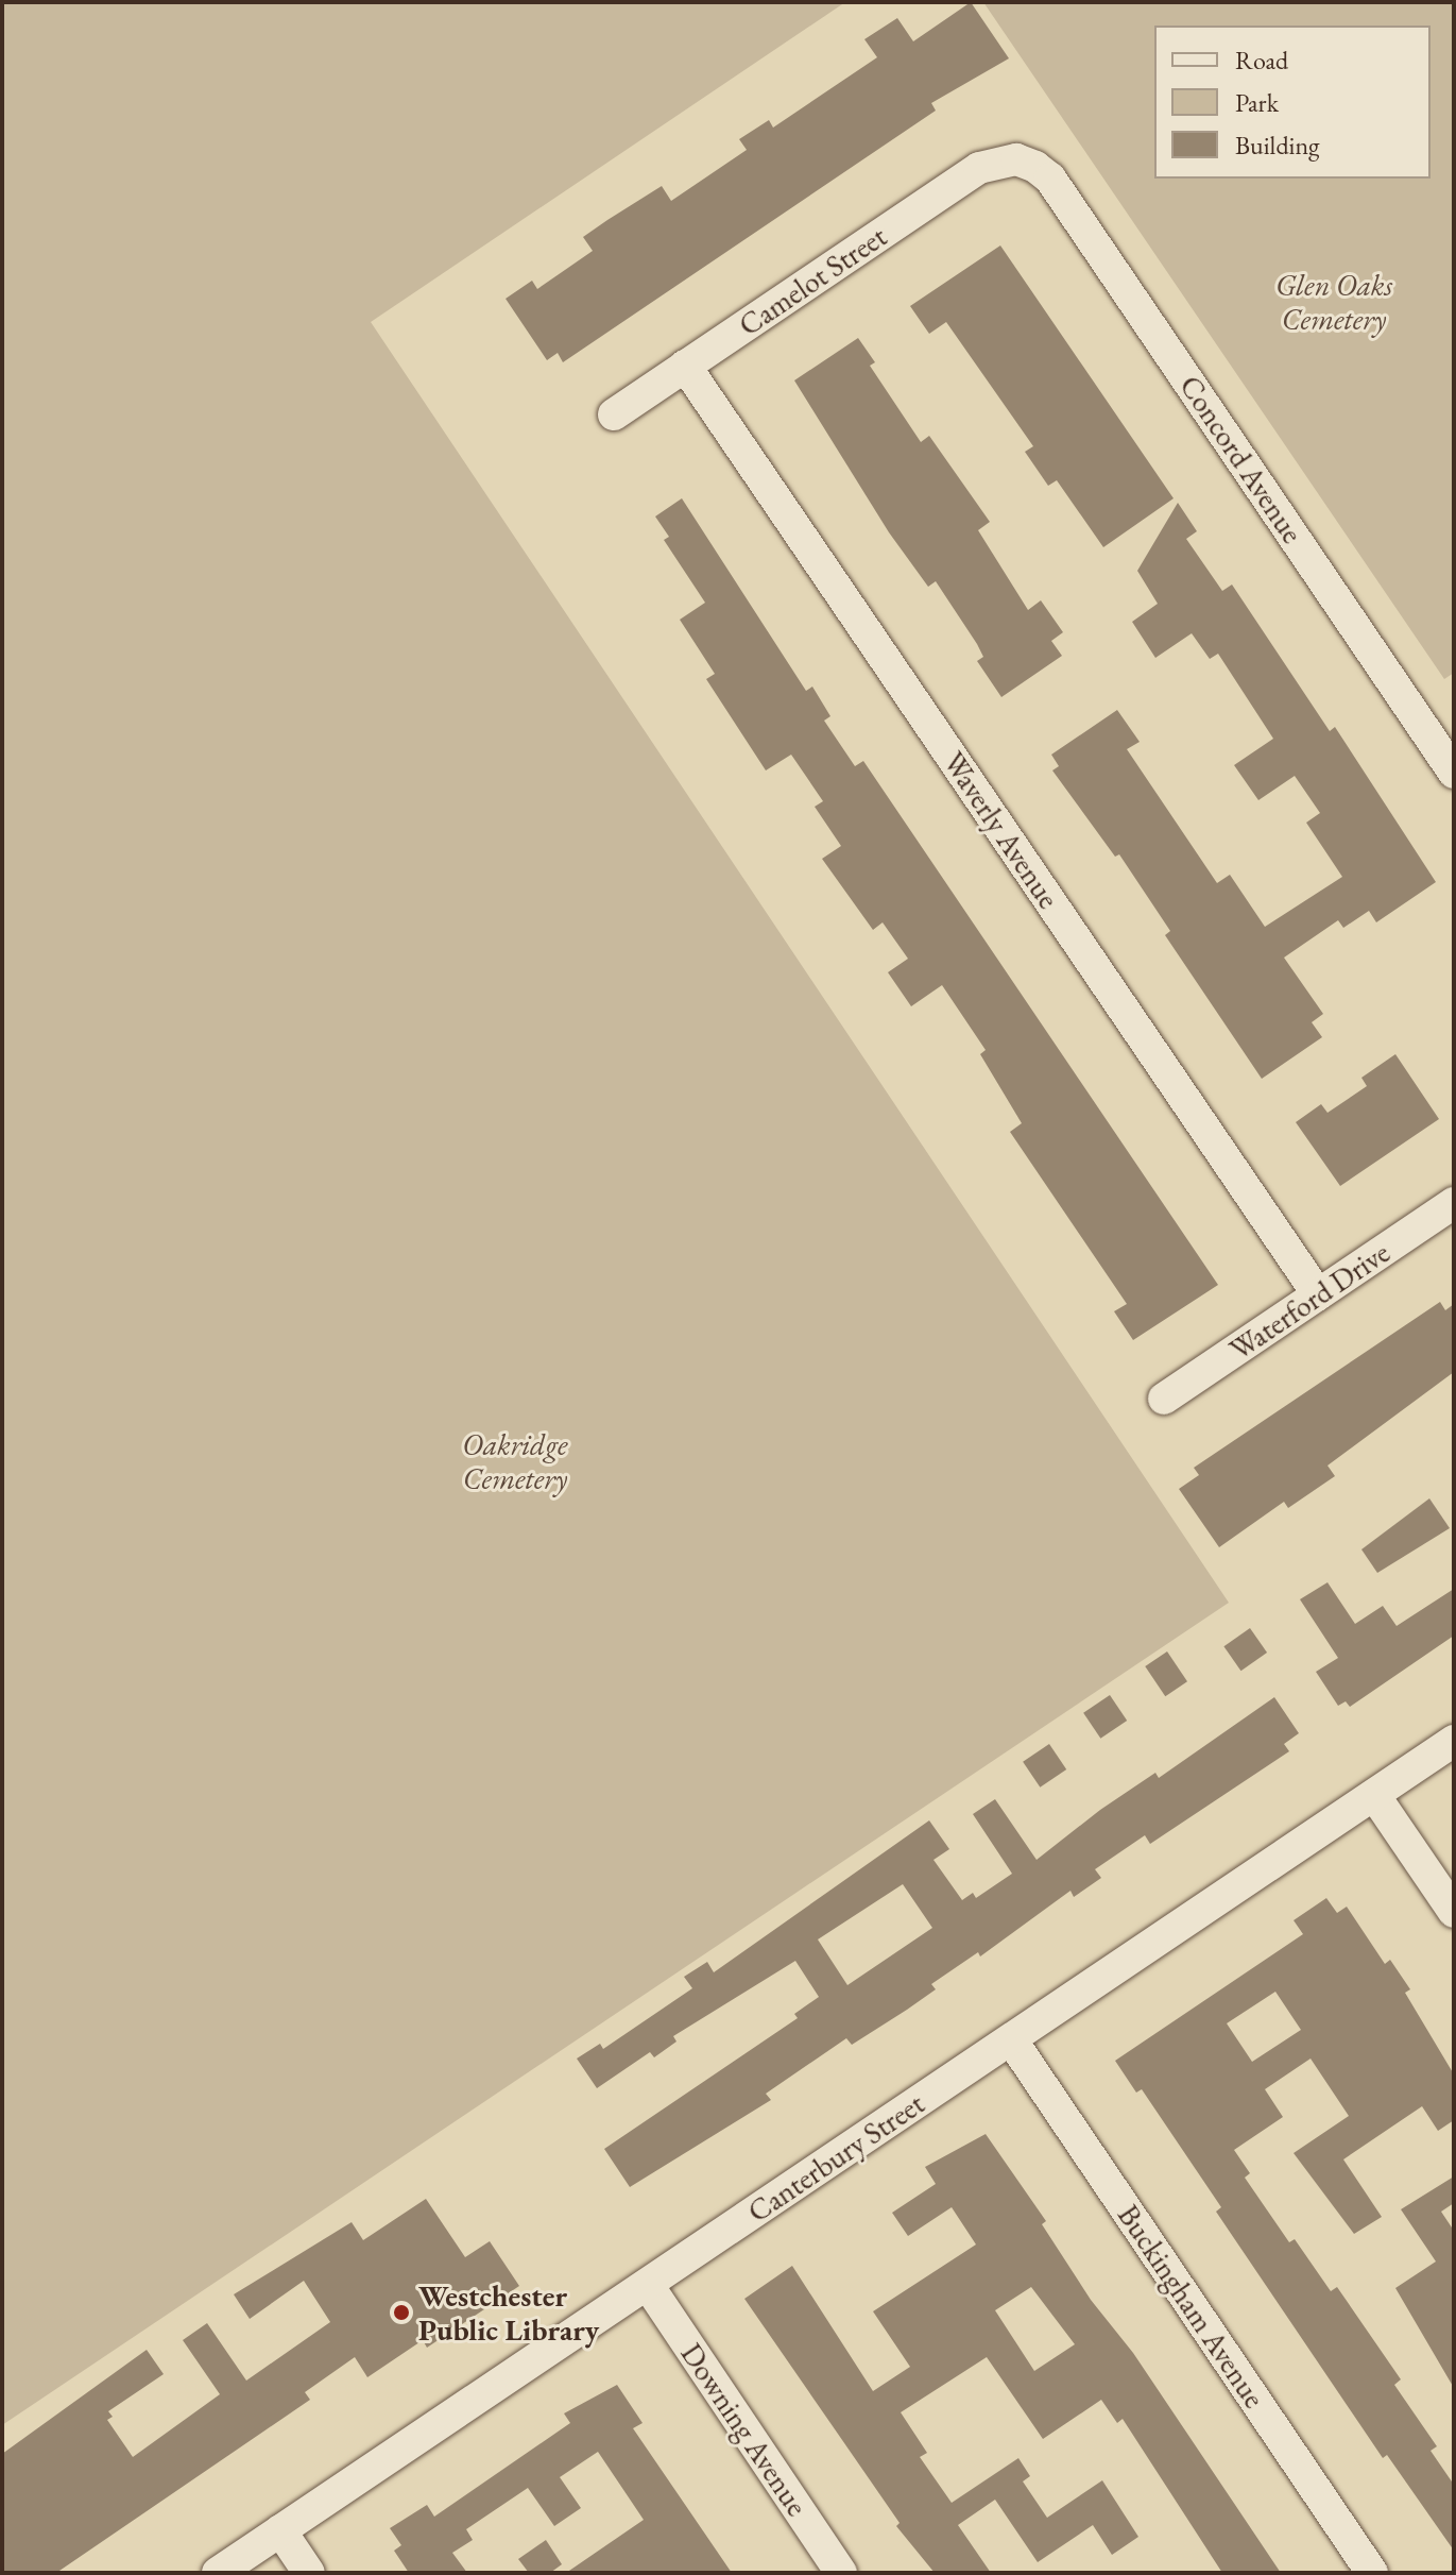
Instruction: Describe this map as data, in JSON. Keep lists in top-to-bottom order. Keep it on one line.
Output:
{"streets":{"street":["Camelot Street","Concord Avenue","Waverly Avenue","Waterford Drive","Canterbury Street","Buckingham Avenue","Downing Avenue"]},"crossings":[["Camelot Street","Concord Avenue"],["Camelot Street","Waverly Avenue"],["Waverly Avenue","Waterford Drive"],["Canterbury Street","Buckingham Avenue"],["Canterbury Street","Downing Avenue"]],"parks":["Glen Oaks Cemetery","Oakridge Cemetery"],"places":["Westchester Public Library"],"legend":["Road","Park","Building"]}
